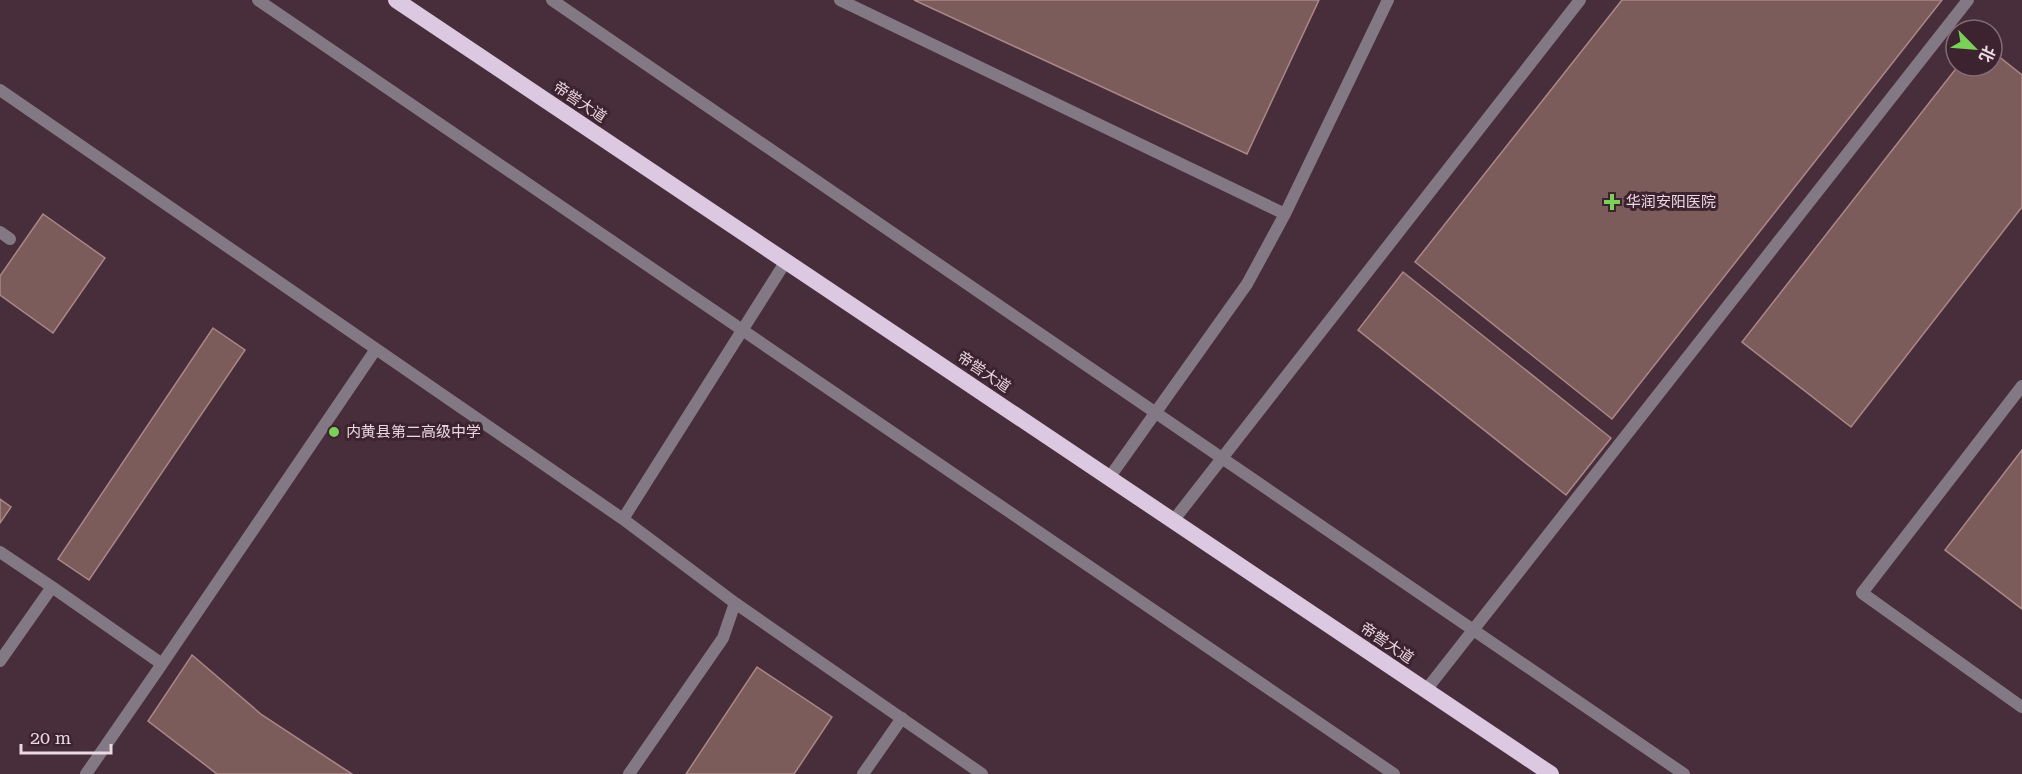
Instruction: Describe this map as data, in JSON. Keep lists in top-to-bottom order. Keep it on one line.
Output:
{"streets":{"highway":["帝喾大道"]},"places":{"health":["华润安阳医院"],"other":["内黄县第二高级中学"]},"scale_bar":"20 m","north":"bottom right"}
